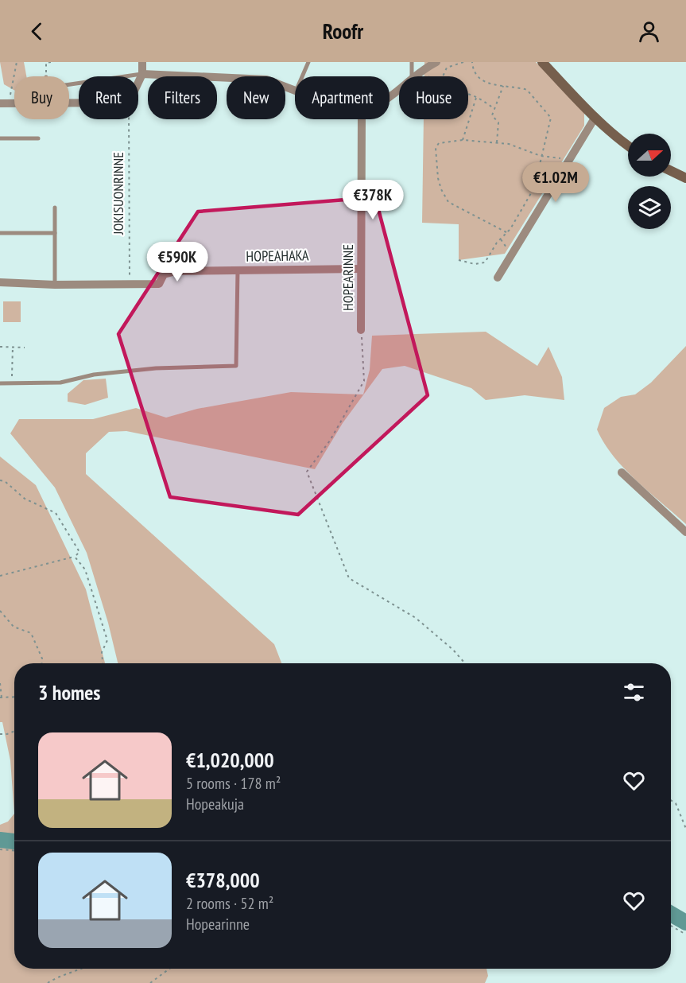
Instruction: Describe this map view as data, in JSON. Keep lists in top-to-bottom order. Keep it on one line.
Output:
{"streets":{"street":["HOPEAHAKA","HOPEARINNE"],"path":["JOKISUONRINNE"]},"crossings":[["JOKISUONRINNE","HOPEAHAKA"],["HOPEAHAKA","HOPEARINNE"]],"north":"right","page":{"header":"Roofr","chip":["Buy","Rent","Filters","New","Apartment","House"],"price":["€1.02M","€378K","€590K"],"heading":"3 homes","list":[{"name":"€1,020,000","note":"5 rooms · 178 m² · Hopeakuja"},{"name":"€378,000","note":"2 rooms · 52 m² · Hopearinne"}]}}
